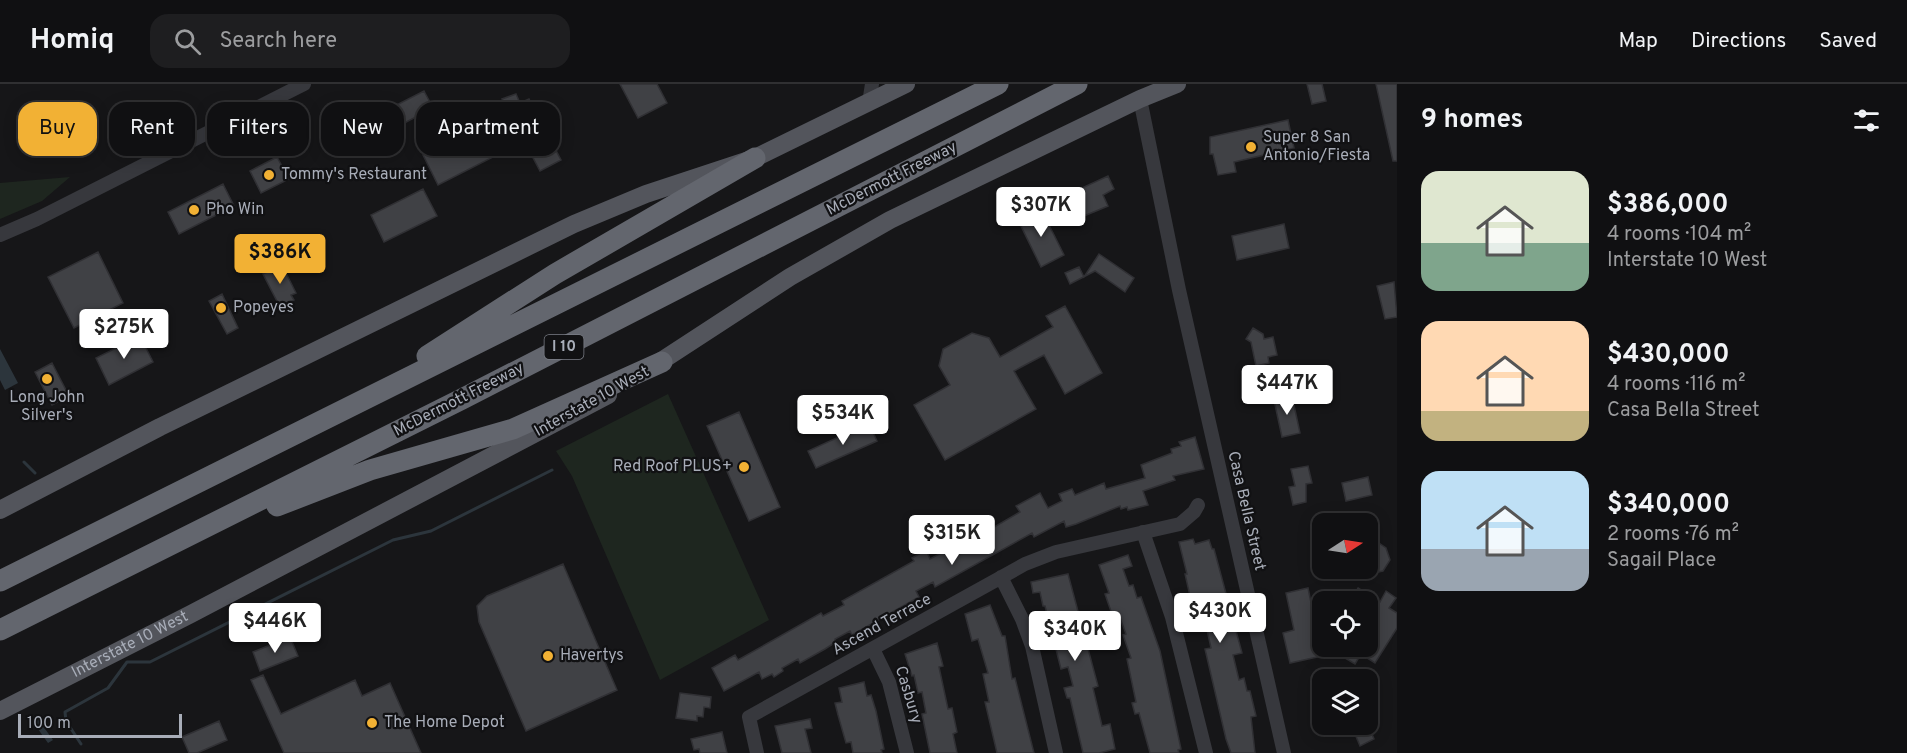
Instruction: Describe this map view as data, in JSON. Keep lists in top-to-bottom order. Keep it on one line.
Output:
{"streets":{"highway":["McDermott Freeway","I 10"],"main road":["Interstate 10 West"],"street":["Casa Bella Street","Ascend Terrace","Casbury"]},"crossings":[["Interstate 10 West","Casa Bella Street"],["Ascend Terrace","Casbury"]],"places":["Super 8 San Antonio/Fiesta","Tommy's Restaurant","Pho Win","Popeyes","Long John Silver's","Red Roof PLUS+","Havertys","The Home Depot"],"scale_bar":"100 m","north":"right","page":{"header":"Homiq","search":"Search here","nav":["Map","Directions","Saved"],"heading":"9 homes","chip":["Buy","Rent","Filters","New","Apartment"],"list":[{"name":"$386,000","note":"4 rooms · 104 m² · Interstate 10 West"},{"name":"$430,000","note":"4 rooms · 116 m² · Casa Bella Street"},{"name":"$340,000","note":"2 rooms · 76 m² · Sagail Place"}],"price":["$307K","$386K","$275K","$447K","$534K","$315K","$430K","$446K","$340K"],"scale":"100 m"}}
